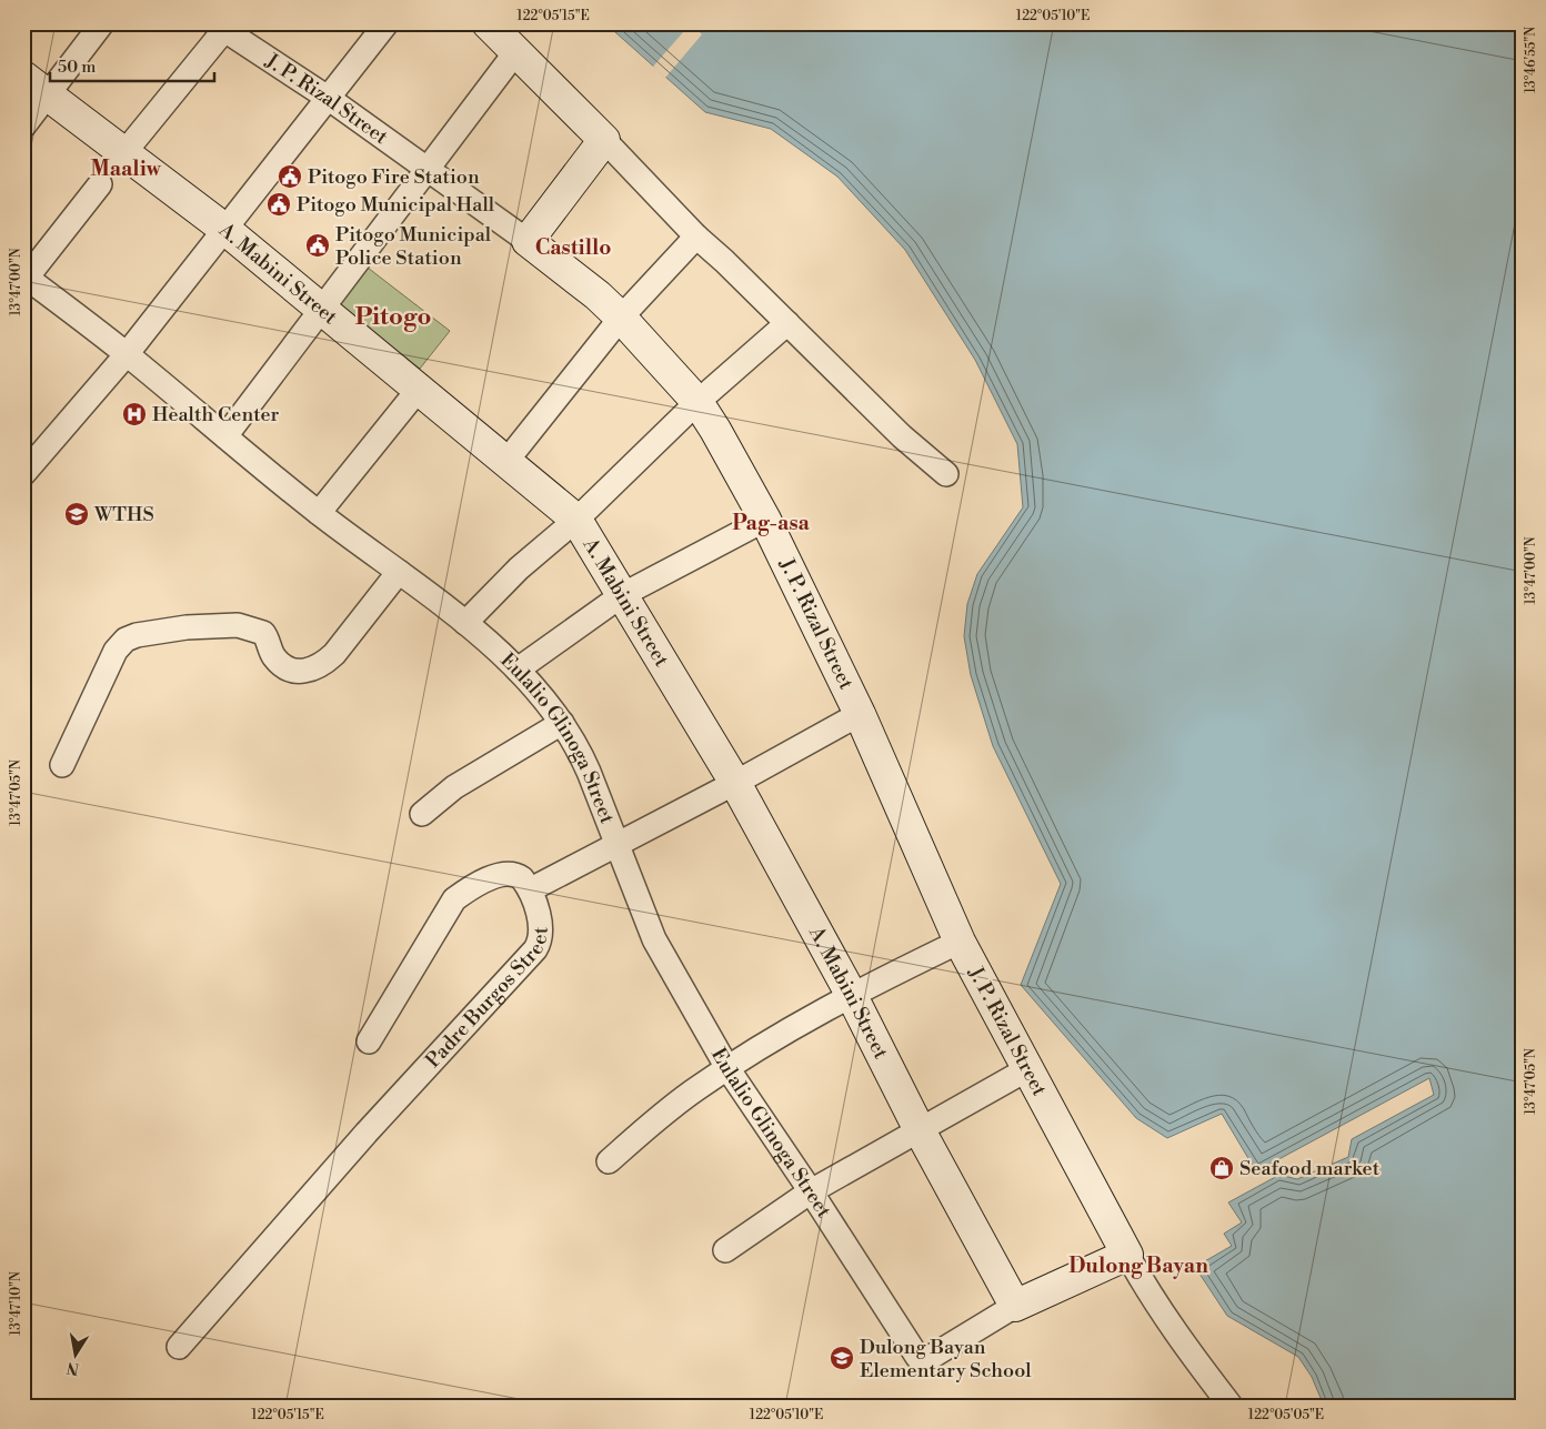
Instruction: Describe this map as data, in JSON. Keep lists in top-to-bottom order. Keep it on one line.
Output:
{"streets":{"street":["J. P. Rizal Street","A. Mabini Street","Eulalio Glinoga Street","Padre Burgos Street"]},"crossings":[["J. P. Rizal Street","Padre Burgos Street"],["A. Mabini Street","Eulalio Glinoga Street"],["A. Mabini Street","Padre Burgos Street"],["Eulalio Glinoga Street","Padre Burgos Street"]],"districts":["Maaliw","Castillo","Pitogo","Pag-asa","Dulong Bayan"],"places":{"public building":["Pitogo Fire Station","Pitogo Municipal Hall","Pitogo Municipal Police Station"],"hospital":["Health Center"],"school or university":["WTHS","Dulong Bayan Elementary School"],"shop":["Seafood market"]},"scale_bar":"50 m","north":"bottom","coordinates":["122°05'15\"E","122°05'10\"E","13°46'55\"N","13°47'00\"N","13°47'05\"N","13°47'10\"N","122°05'05\"E"]}
